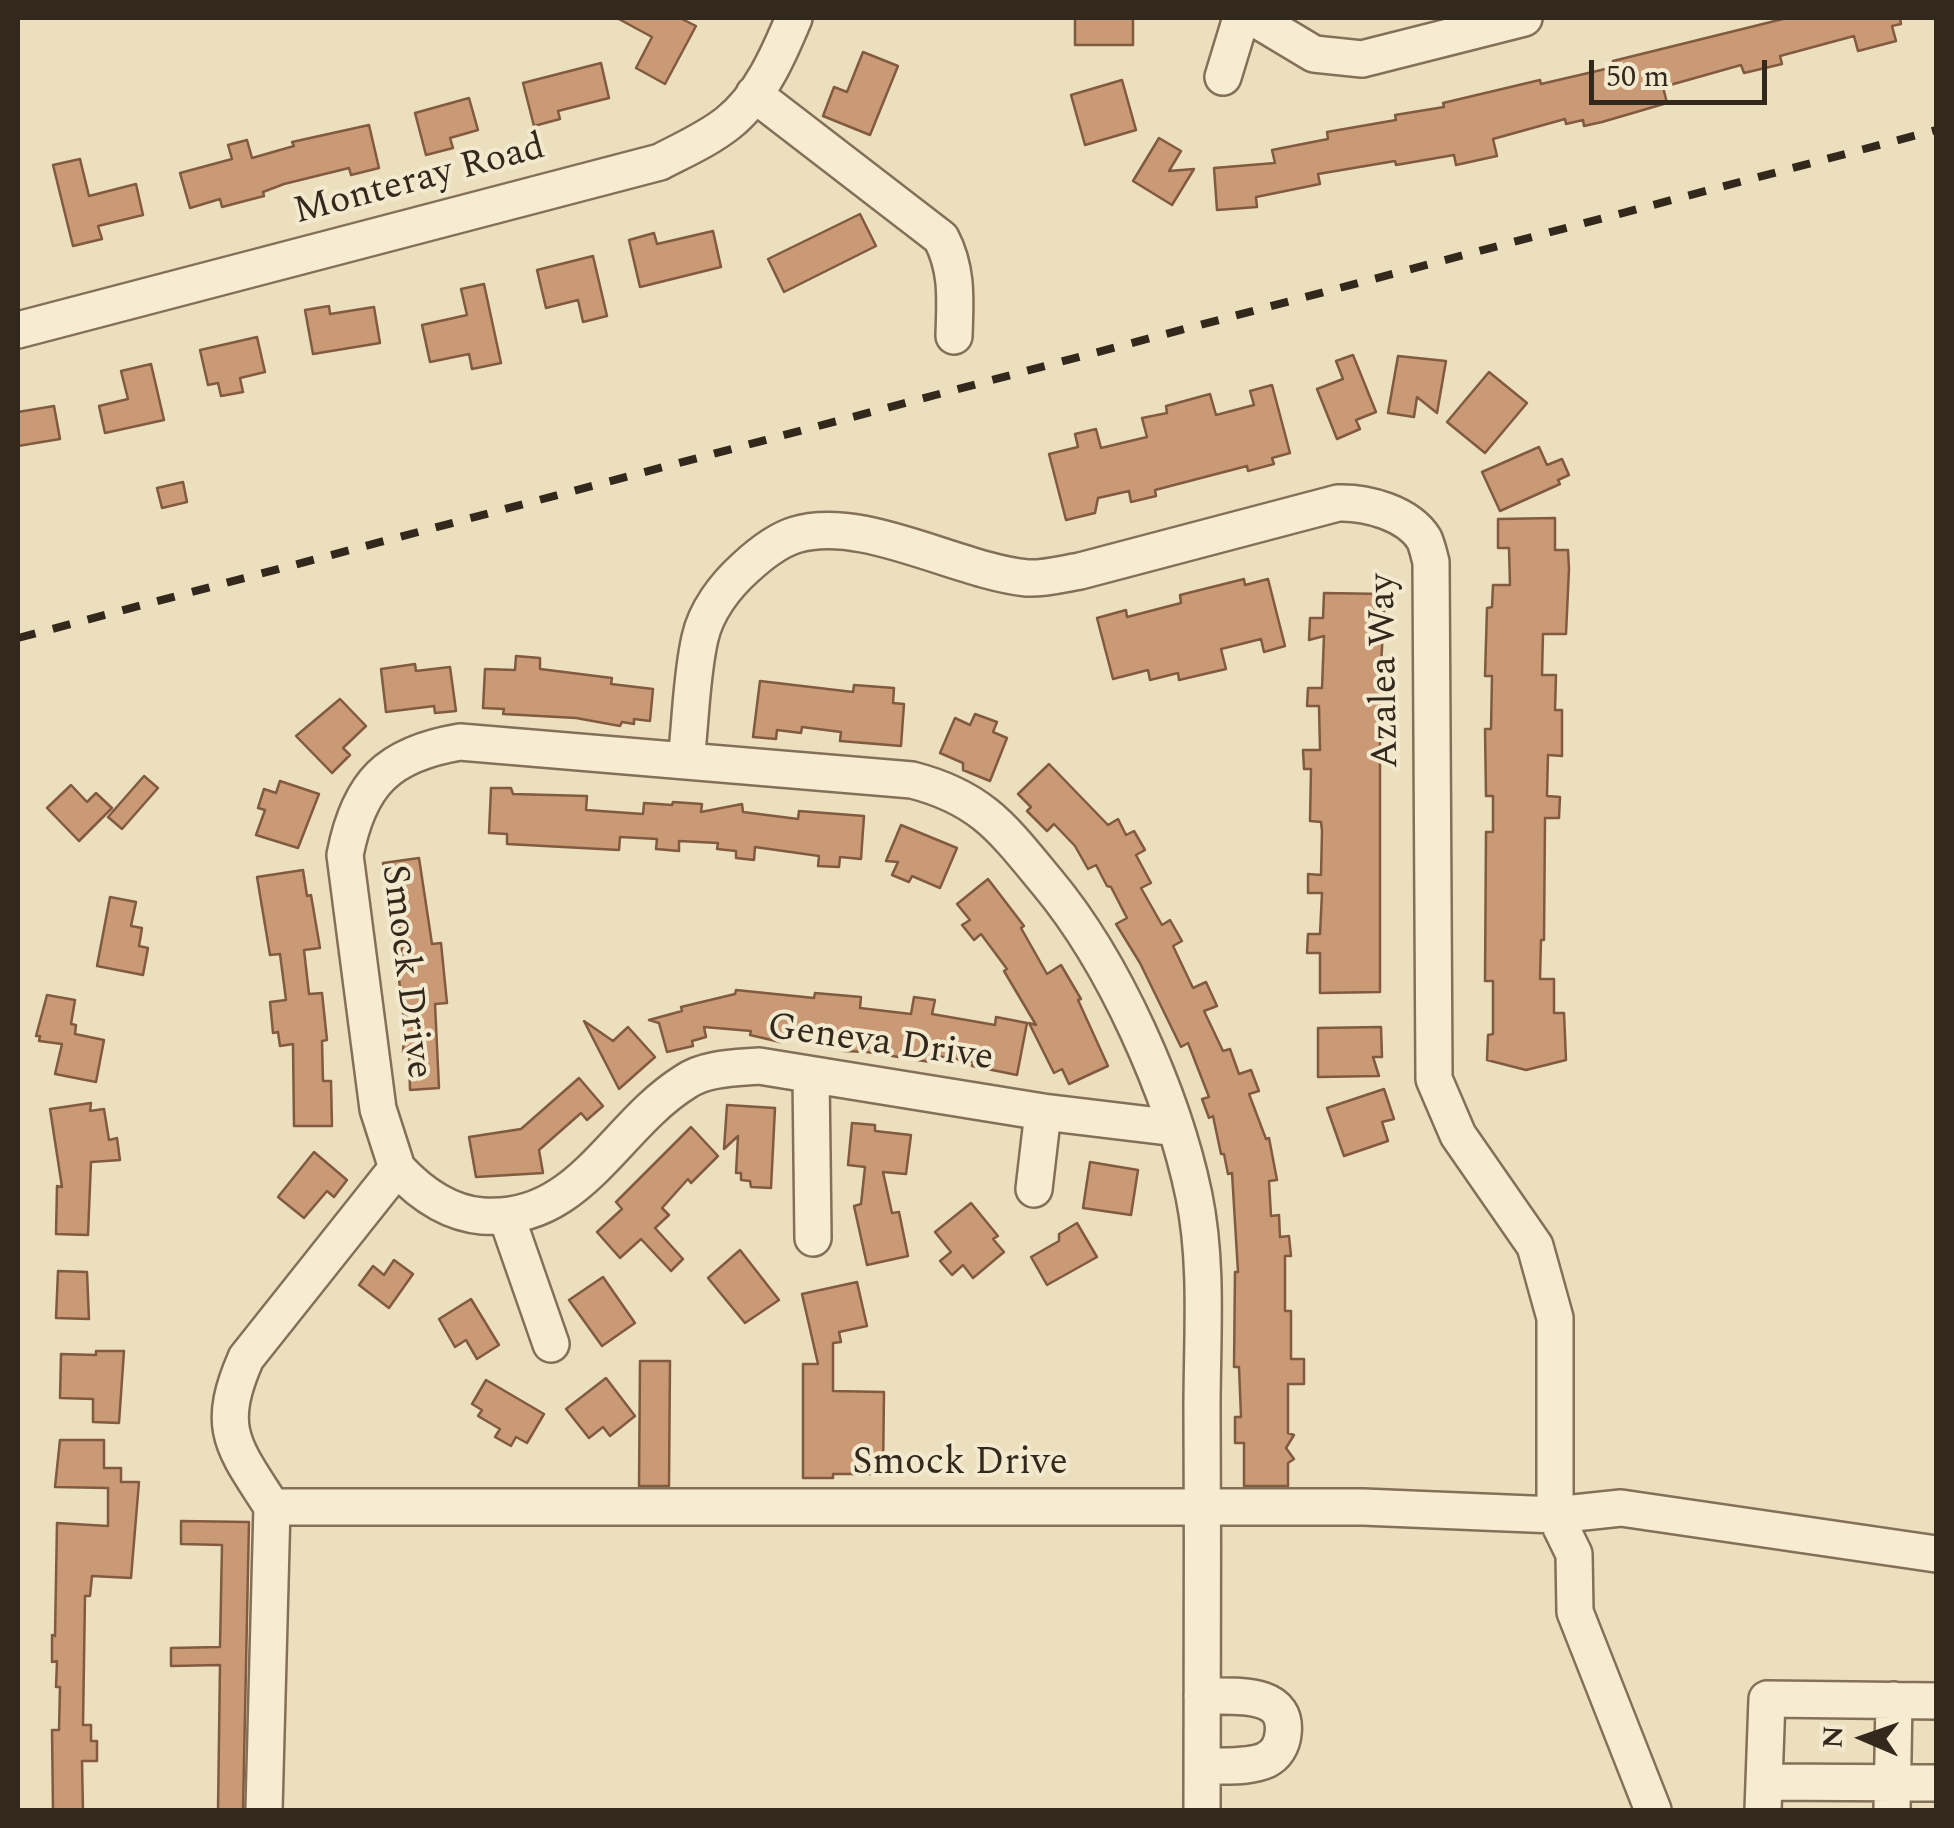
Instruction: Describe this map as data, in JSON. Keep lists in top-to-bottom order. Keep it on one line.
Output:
{"streets":{"street":["Monteray Road","Azalea Way","Smock Drive","Geneva Drive"]},"crossings":[["Azalea Way","Smock Drive"],["Smock Drive","Geneva Drive"]],"scale_bar":"50 m","north":"left"}
